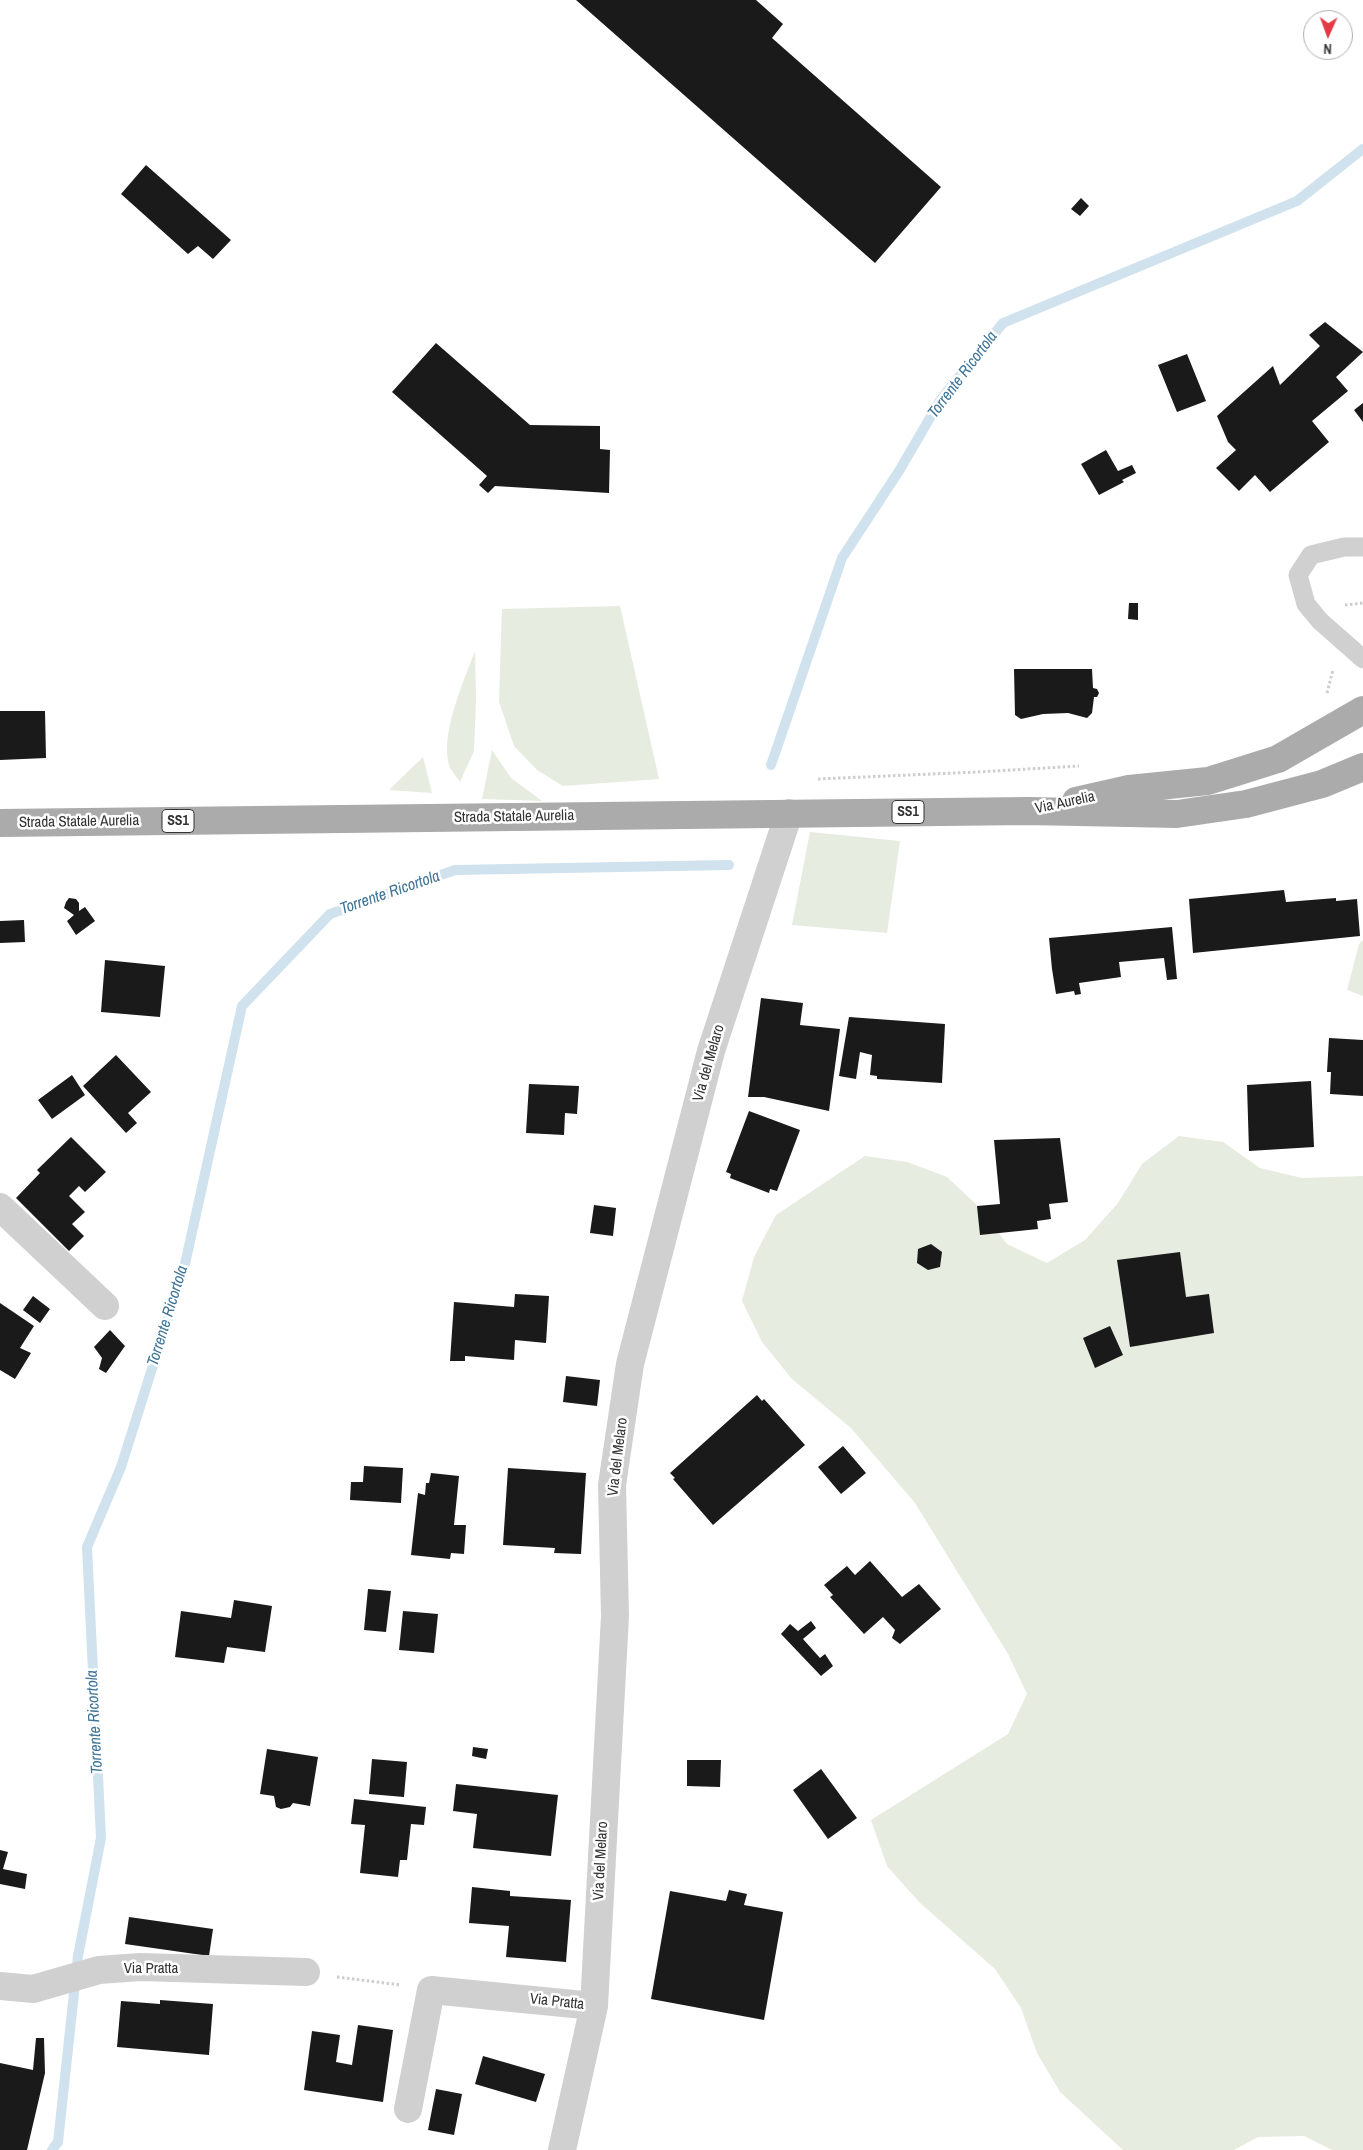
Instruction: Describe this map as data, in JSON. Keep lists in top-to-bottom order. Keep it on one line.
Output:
{"streets":{"main road":["Via Aurelia","SS1","Strada Statale Aurelia"],"street":["Via del Melaro","Via Pratta"]},"crossings":[["Via Aurelia","Strada Statale Aurelia"],["Strada Statale Aurelia","Via del Melaro"],["Via del Melaro","Via Pratta"]],"water":["Torrente Ricortola"],"north":"bottom"}
